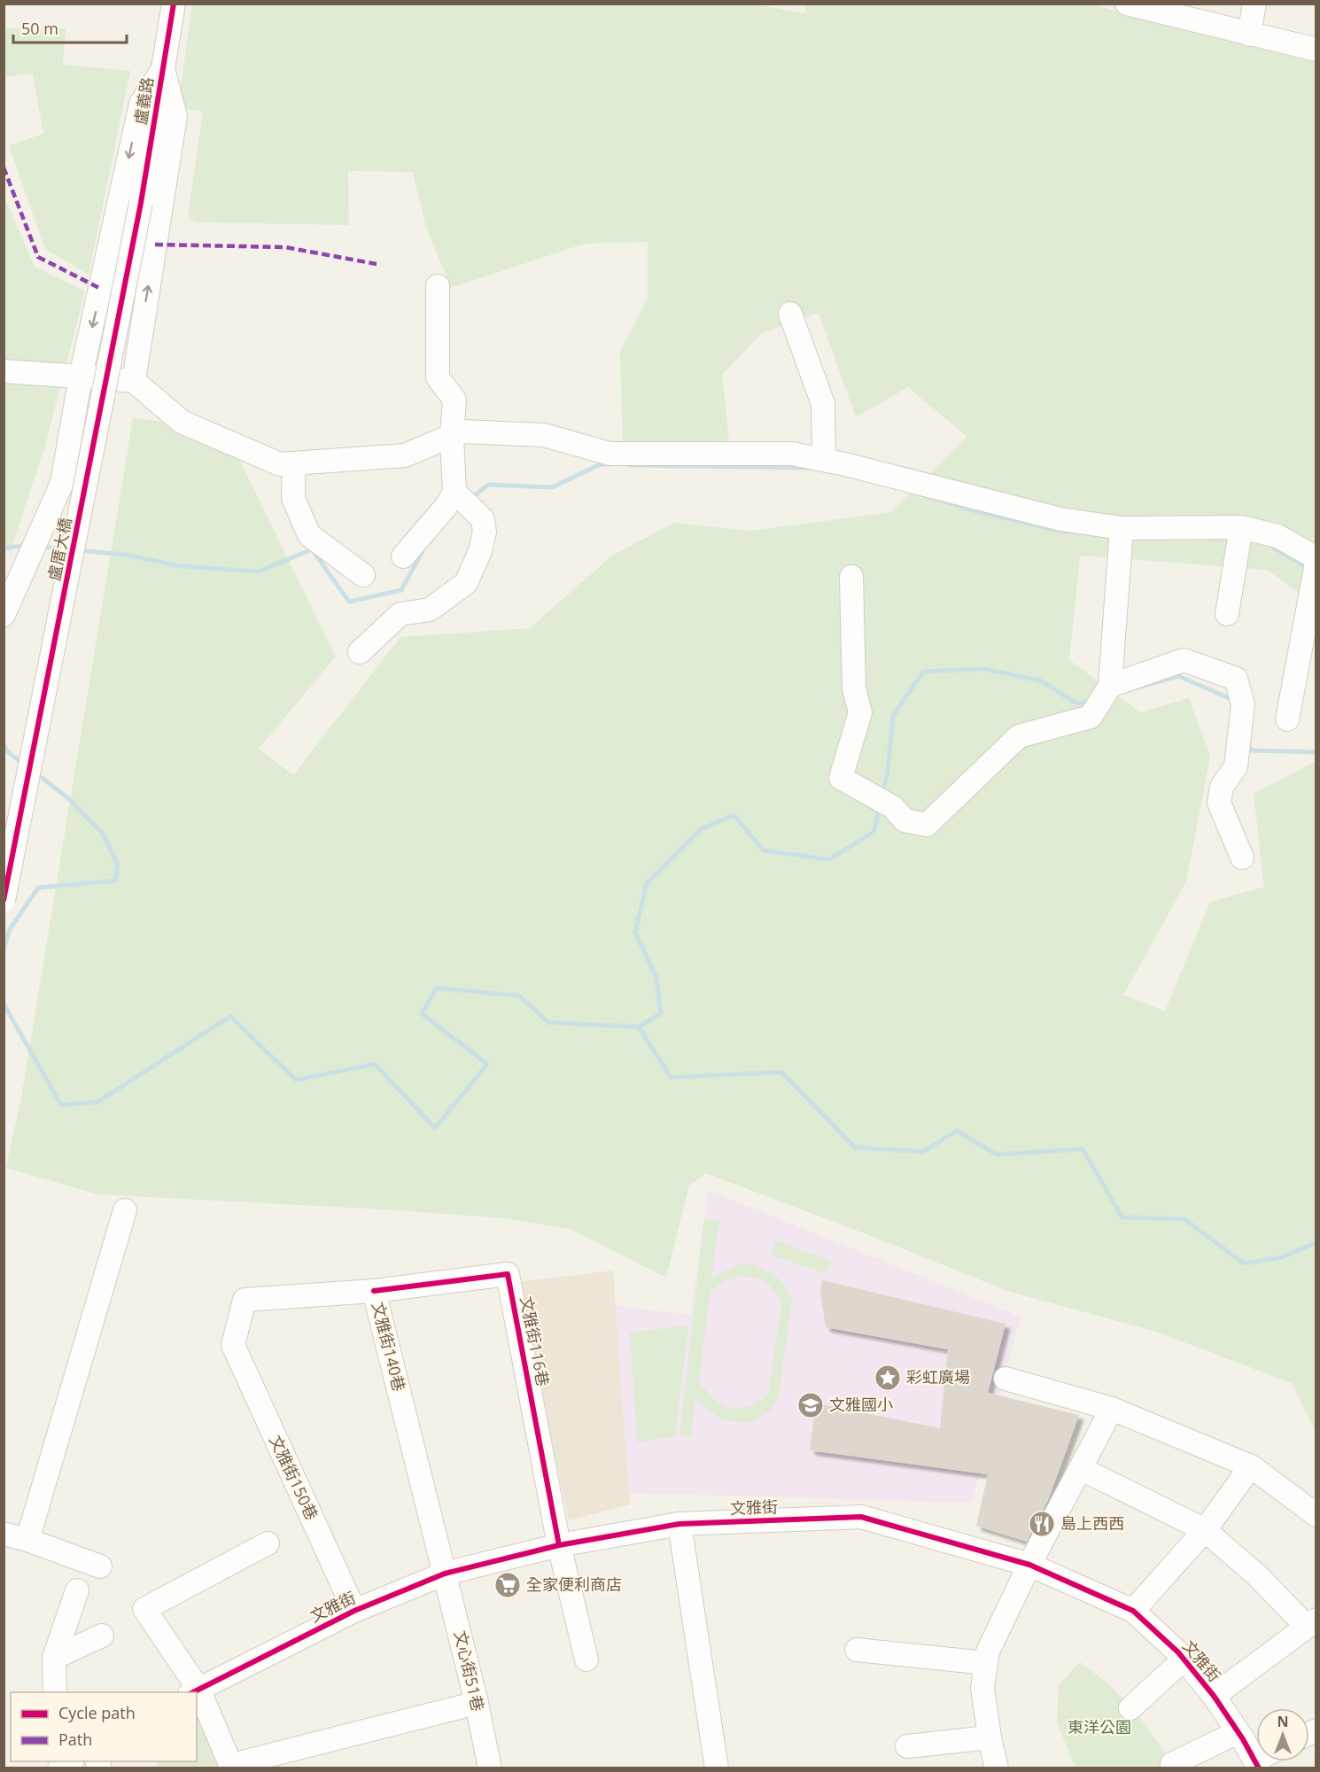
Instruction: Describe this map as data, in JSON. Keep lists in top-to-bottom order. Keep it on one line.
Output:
{"streets":{"street":["盧義路","盧厝大橋","文雅街116巷","文雅街140巷","文雅街150巷","文雅街","文心街51巷"]},"crossings":[["盧義路","盧厝大橋"],["文雅街116巷","文雅街140巷"],["文雅街116巷","文雅街"],["文雅街140巷","文雅街150巷"],["文雅街140巷","文雅街"],["文雅街140巷","文心街51巷"],["文雅街150巷","文雅街"],["文雅街","文心街51巷"]],"parks":["東洋公園"],"places":{"place":["彩虹廣場"],"school or university":["文雅國小"],"restaurant":["島上西西"],"supermarket":["全家便利商店"]},"legend":["Cycle path","Path"],"scale_bar":"50 m","north":"top"}
